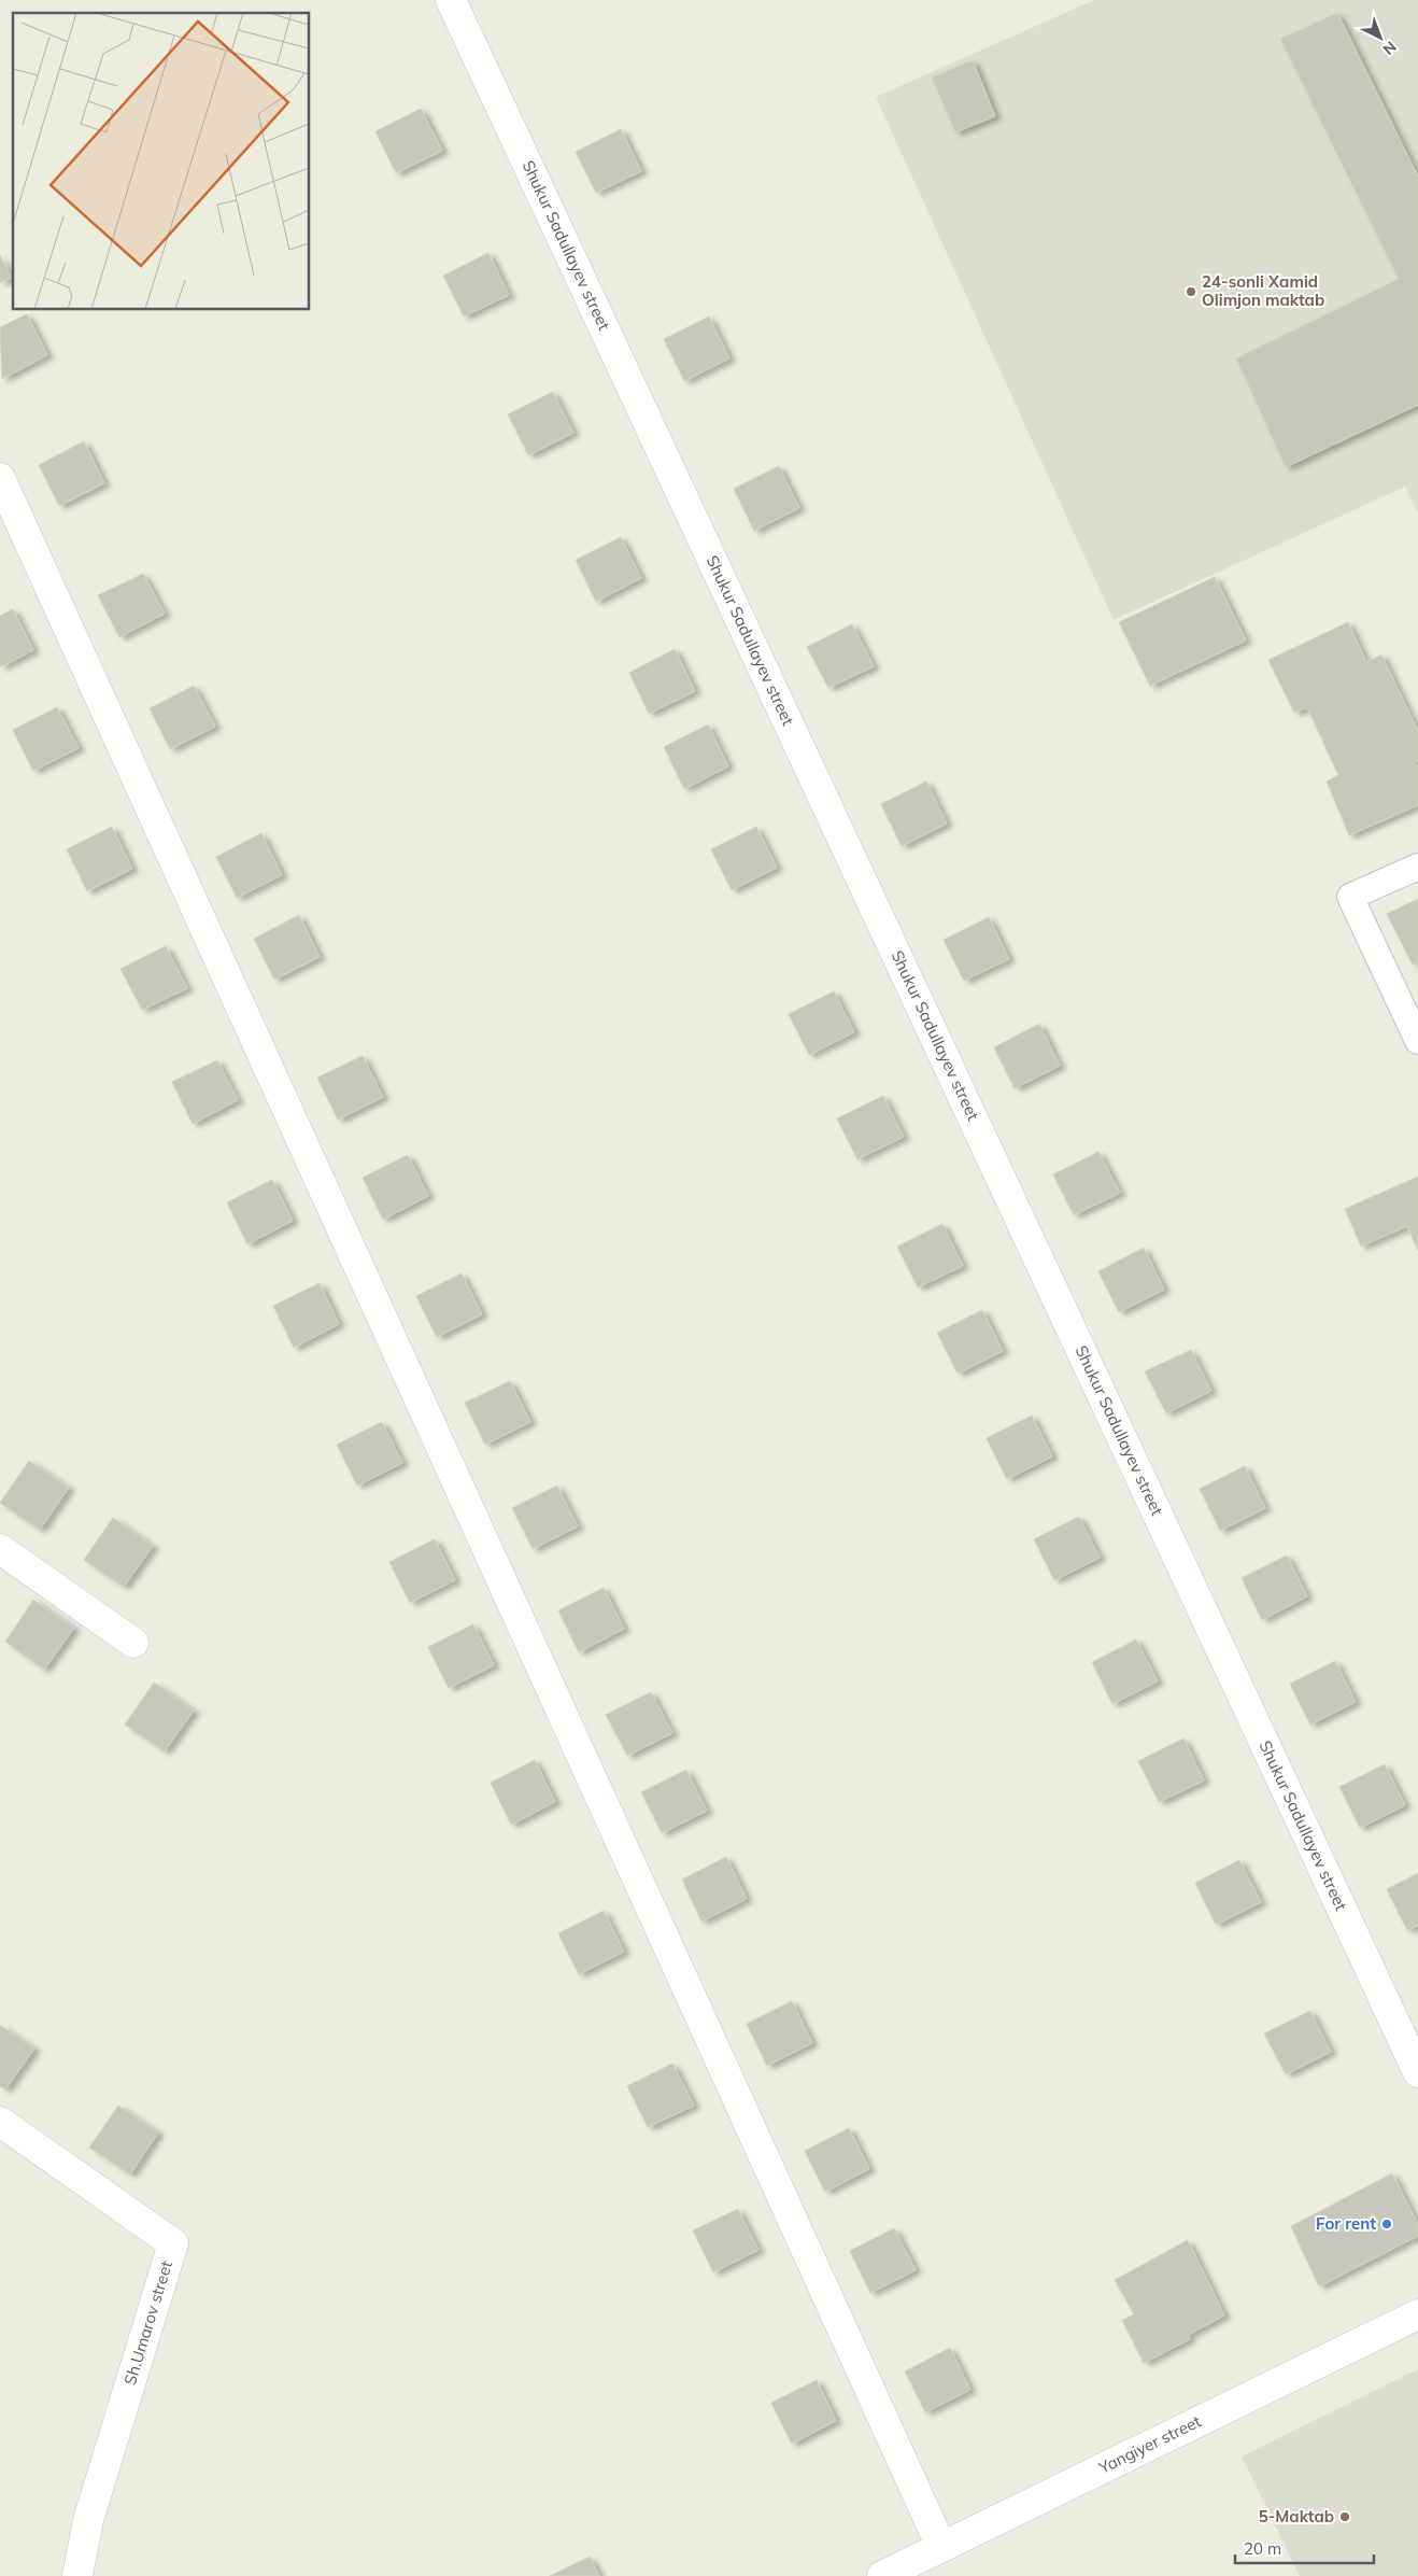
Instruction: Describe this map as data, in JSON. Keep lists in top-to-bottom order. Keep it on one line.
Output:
{"streets":{"street":["Shukur Sadullayev street","Sh.Umarov street","Yangiyer street"]},"places":["24-sonli Xamid Olimjon maktab","For rent","5-Maktab"],"scale_bar":"20 m","north":"bottom right"}
